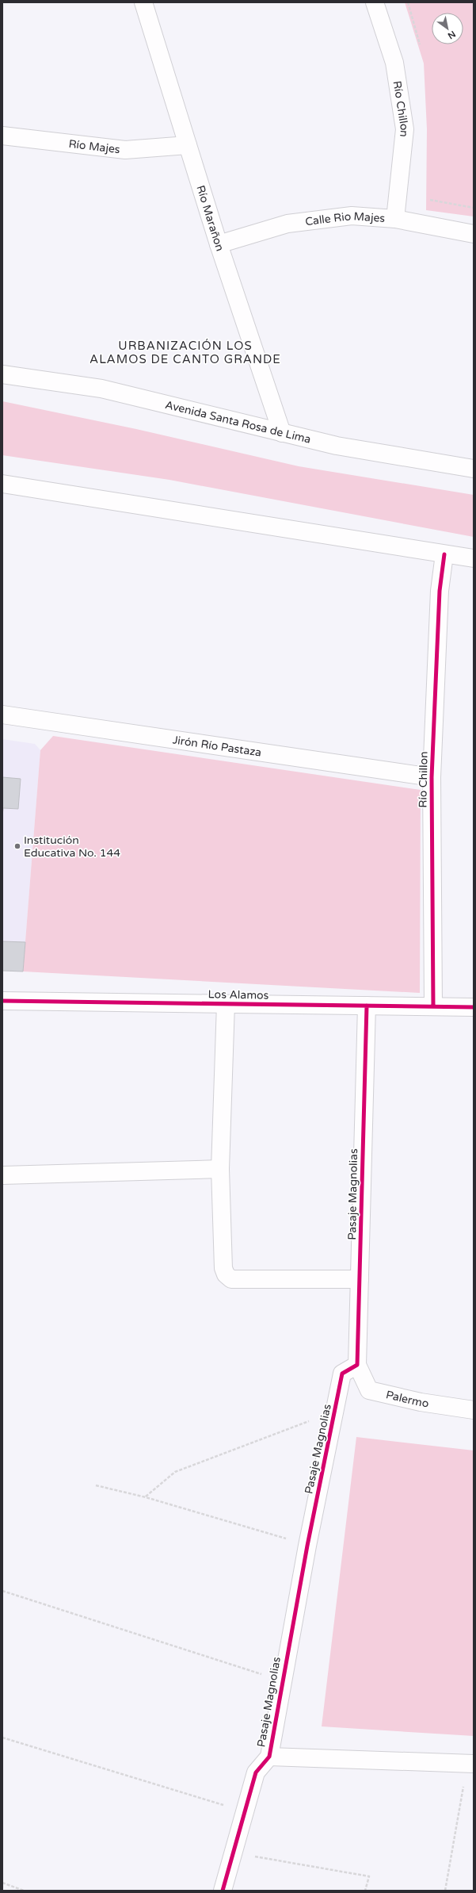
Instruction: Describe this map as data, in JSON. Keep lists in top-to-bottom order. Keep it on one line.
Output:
{"streets":{"street":["Río Chillon","Río Majes","Río Marañon","Calle Rio Majes","Avenida Santa Rosa de Lima","Jirón Río Pastaza","Los Alamos","Pasaje Magnolias","Palermo"]},"crossings":[["Río Chillon","Calle Rio Majes"],["Río Chillon","Jirón Río Pastaza"],["Río Chillon","Los Alamos"],["Río Majes","Río Marañon"],["Río Marañon","Calle Rio Majes"],["Río Marañon","Avenida Santa Rosa de Lima"],["Los Alamos","Pasaje Magnolias"],["Pasaje Magnolias","Palermo"]],"districts":["URBANIZACIÓN LOS ALAMOS DE CANTO GRANDE"],"places":["Institución Educativa No. 144"],"north":"bottom right"}
